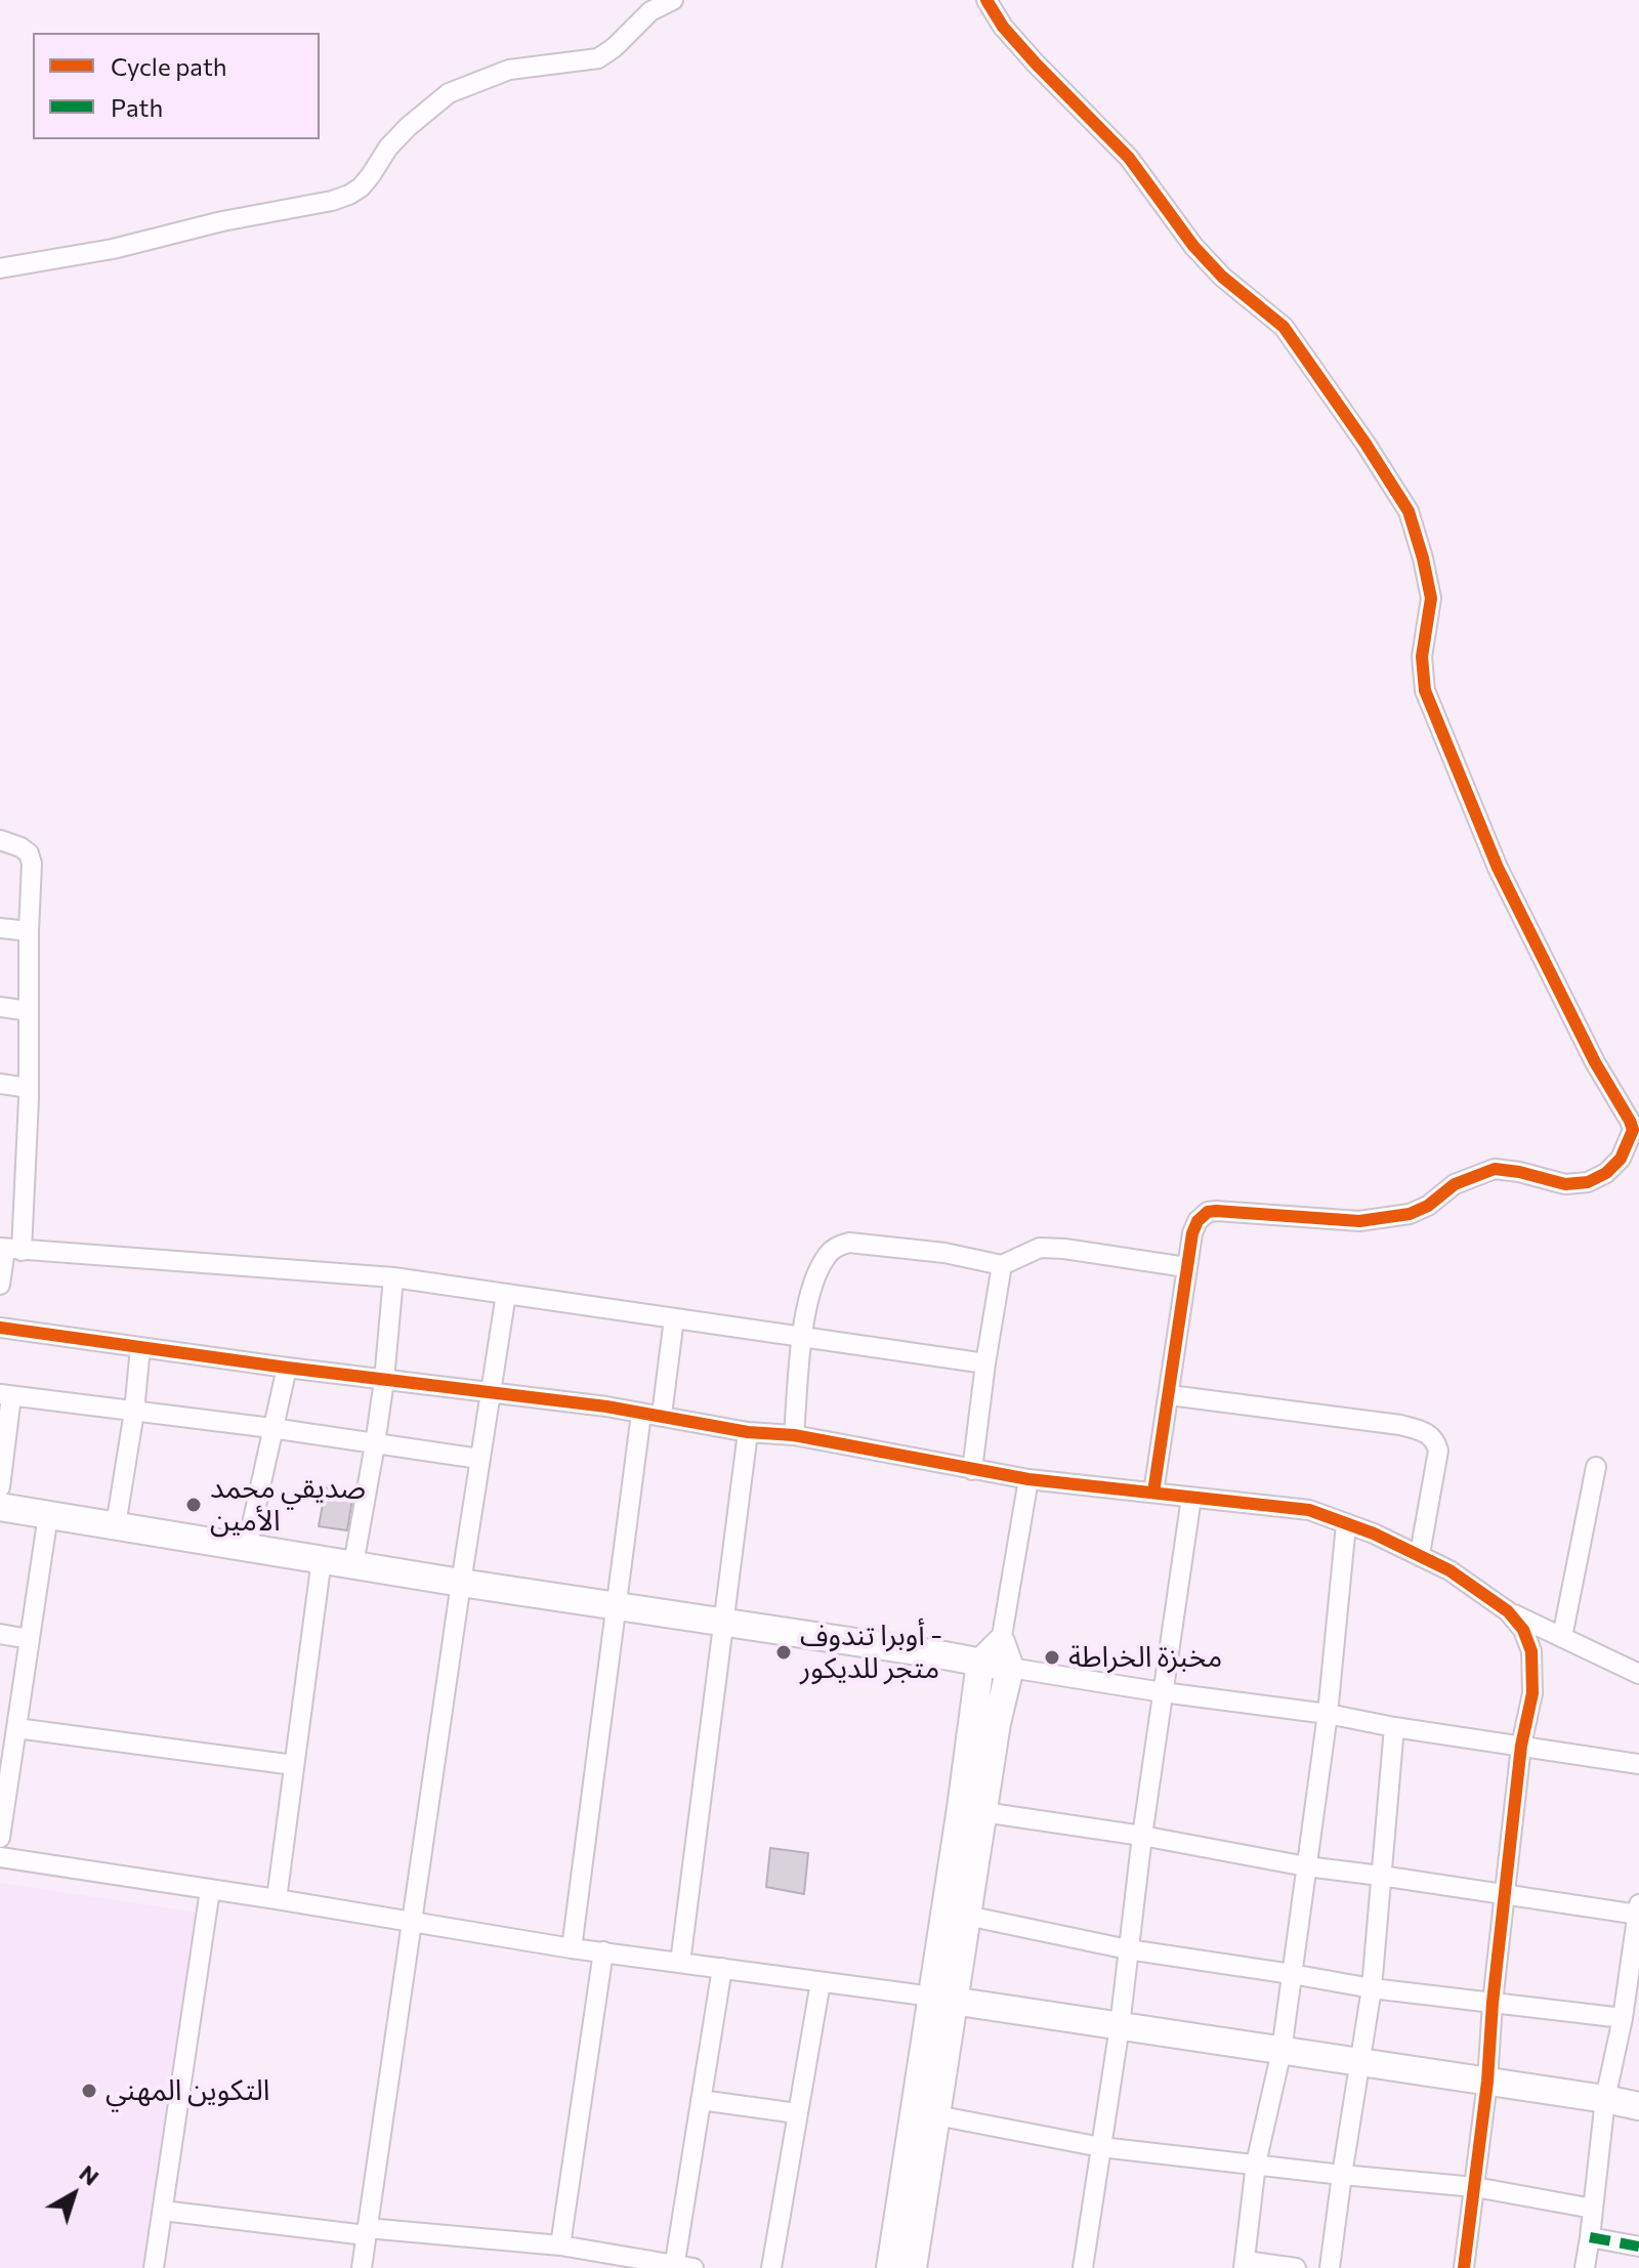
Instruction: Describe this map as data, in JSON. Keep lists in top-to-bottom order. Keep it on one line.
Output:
{"places":["صديقي محمد الأمين","أوبرا تندوف - متجر للديكور","مخبزة الخراطة","التكوين المهني"],"legend":["Cycle path","Path"],"north":"top right"}
